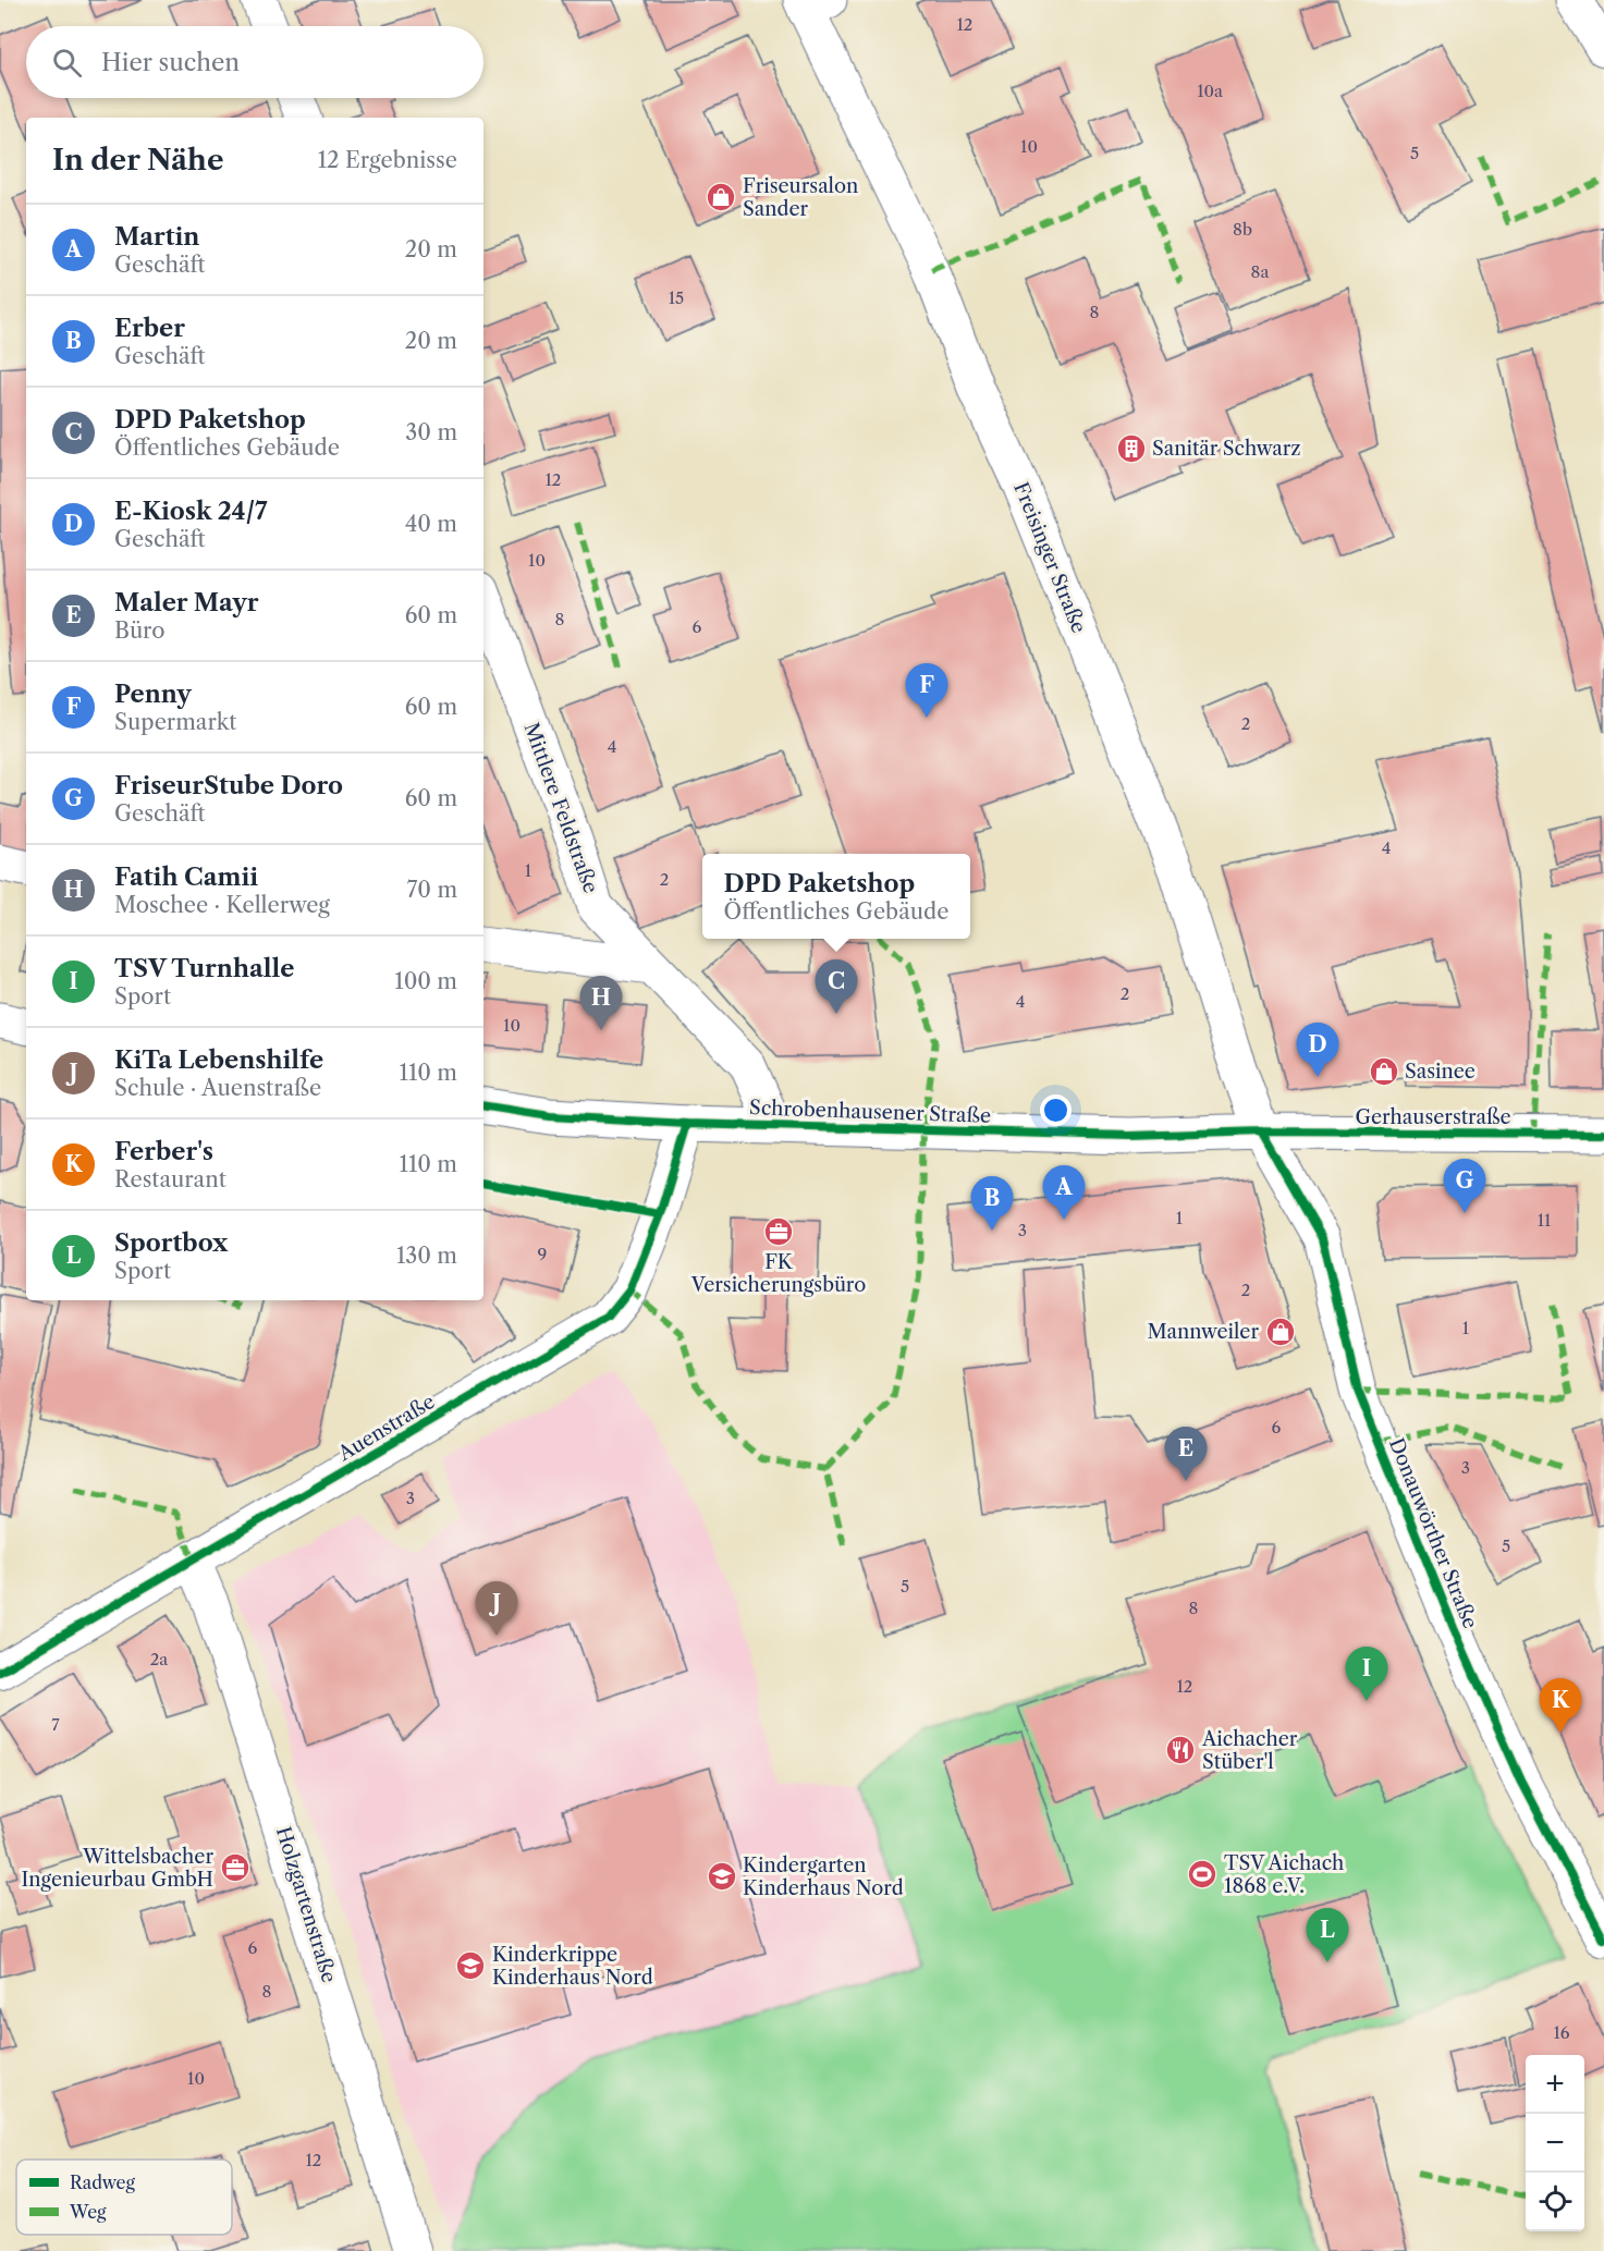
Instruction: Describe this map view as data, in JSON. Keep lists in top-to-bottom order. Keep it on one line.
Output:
{"streets":{"main road":["Freisinger Straße","Mittlere Feldstraße","Schrobenhausener Straße","Gerhauserstraße","Auenstraße","Donauwörther Straße","Holzgartenstraße"]},"crossings":[["Freisinger Straße","Schrobenhausener Straße"],["Freisinger Straße","Gerhauserstraße"],["Freisinger Straße","Donauwörther Straße"],["Mittlere Feldstraße","Schrobenhausener Straße"],["Schrobenhausener Straße","Gerhauserstraße"],["Schrobenhausener Straße","Auenstraße"],["Schrobenhausener Straße","Donauwörther Straße"],["Gerhauserstraße","Donauwörther Straße"],["Auenstraße","Holzgartenstraße"]],"places":{"shop":["Friseursalon Sander","Sasinee","Mannweiler"],"building":["Sanitär Schwarz"],"office":["FK Versicherungsbüro","Wittelsbacher Ingenieurbau GmbH"],"restaurant":["Aichacher Stüber'l"],"sports":["TSV Aichach 1868 e.V."],"school or university":["Kindergarten Kinderhaus Nord","Kinderkrippe Kinderhaus Nord"]},"house_numbers":["12","10a","10","5","8b","8a","15","8","12","10","8","6","2","4","4","1","2","2","4","10","1","11","3","9","2","1","6","3","3","5","5","8","2a","12","7","6","8","16","10","12"],"legend":["Radweg","Weg"],"page":{"search":"Hier suchen","heading":["In der Nähe","12 Ergebnisse"],"list":[{"mark":"A","name":"Martin","note":"Geschäft","value":"20 m"},{"mark":"B","name":"Erber","note":"Geschäft","value":"20 m"},{"mark":"C","name":"DPD Paketshop","note":"Öffentliches Gebäude","value":"30 m"},{"mark":"D","name":"E-Kiosk 24/7","note":"Geschäft","value":"40 m"},{"mark":"E","name":"Maler Mayr","note":"Büro","value":"60 m"},{"mark":"F","name":"Penny","note":"Supermarkt","value":"60 m"},{"mark":"G","name":"FriseurStube Doro","note":"Geschäft","value":"60 m"},{"mark":"H","name":"Fatih Camii","note":"Moschee · Kellerweg","value":"70 m"},{"mark":"I","name":"TSV Turnhalle","note":"Sport","value":"100 m"},{"mark":"J","name":"KiTa Lebenshilfe","note":"Schule · Auenstraße","value":"110 m"},{"mark":"K","name":"Ferber's","note":"Restaurant","value":"110 m"},{"mark":"L","name":"Sportbox","note":"Sport","value":"130 m"}],"pins":["F","C","H","D","G","A","B","E","J","I","K","L"],"popup":["DPD Paketshop","Öffentliches Gebäude"],"map_buttons":["+","−"]}}
